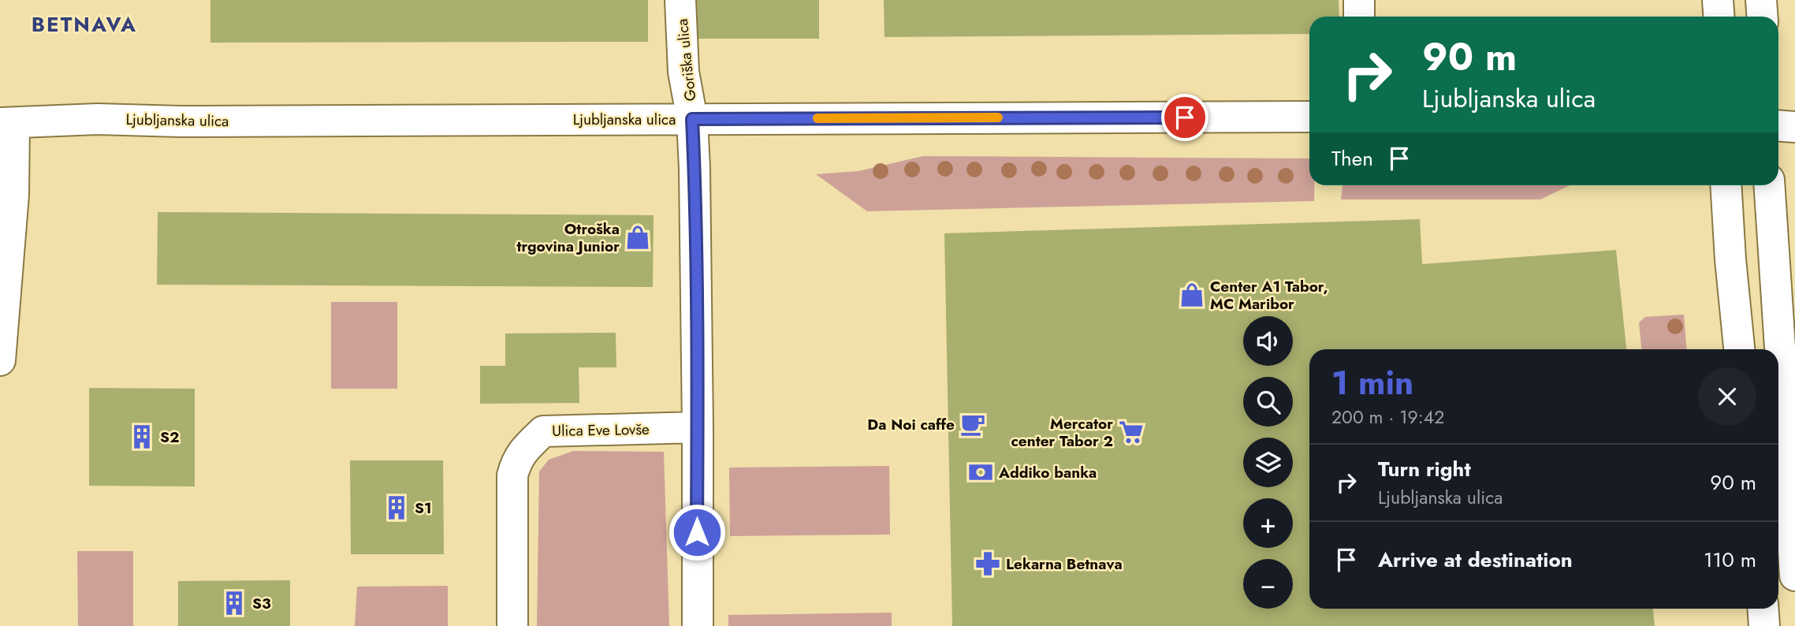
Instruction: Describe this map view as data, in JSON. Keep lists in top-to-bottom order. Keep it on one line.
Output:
{"streets":{"street":["Goriška ulica","Ljubljanska ulica","Ulica Eve Lovše"]},"crossings":[["Goriška ulica","Ljubljanska ulica"]],"districts":["BETNAVA"],"places":{"shop":["Otroška trgovina Junior","Center A1 Tabor, MC Maribor"],"cafe":["Da Noi caffe"],"supermarket":["Mercator center Tabor 2"],"building":["S2","S1","S3"],"bank":["Addiko banka"],"pharmacy":["Lekarna Betnava"]},"page":{"turn":["90 m","Ljubljanska ulica"],"then":"Then","map_buttons":["+","−"],"heading":["1 min","200 m · 19:42"],"list":[{"name":"Turn right","note":"Ljubljanska ulica","value":"90 m"},{"name":"Arrive at destination","value":"110 m"}]}}
